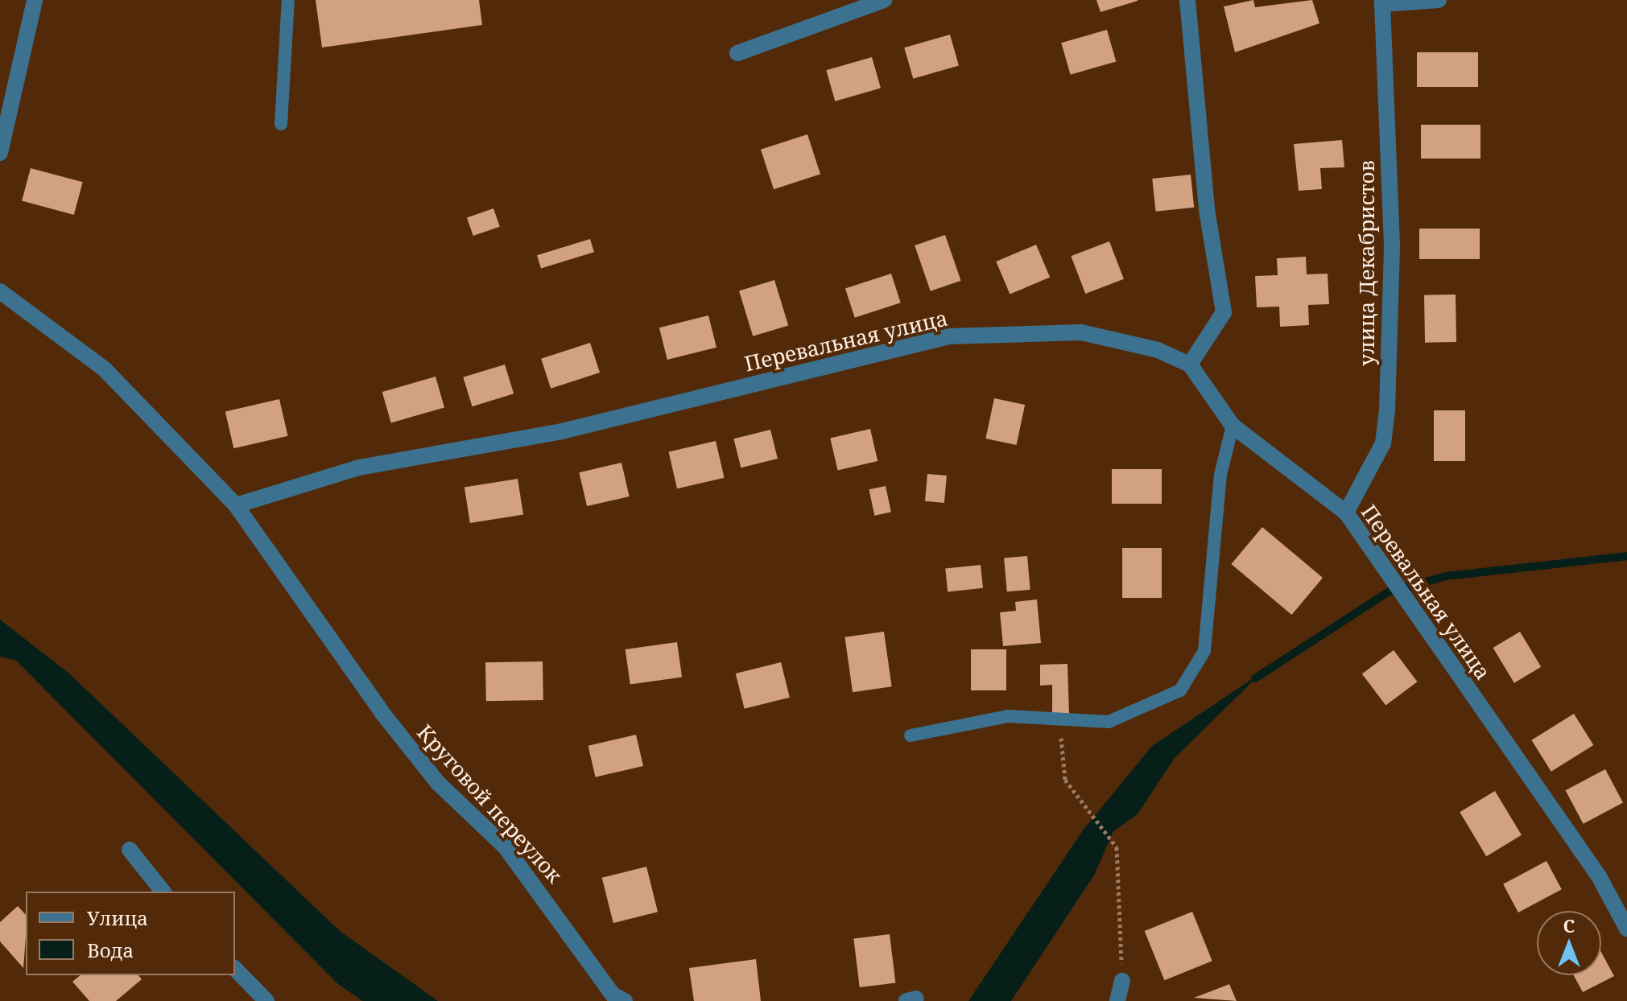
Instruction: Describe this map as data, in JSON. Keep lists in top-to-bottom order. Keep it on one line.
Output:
{"streets":{"street":["улица Декабристов","Перевальная улица","Круговой переулок"]},"crossings":[["улица Декабристов","Перевальная улица"],["Перевальная улица","Круговой переулок"]],"legend":["Улица","Вода"],"north":"top"}
